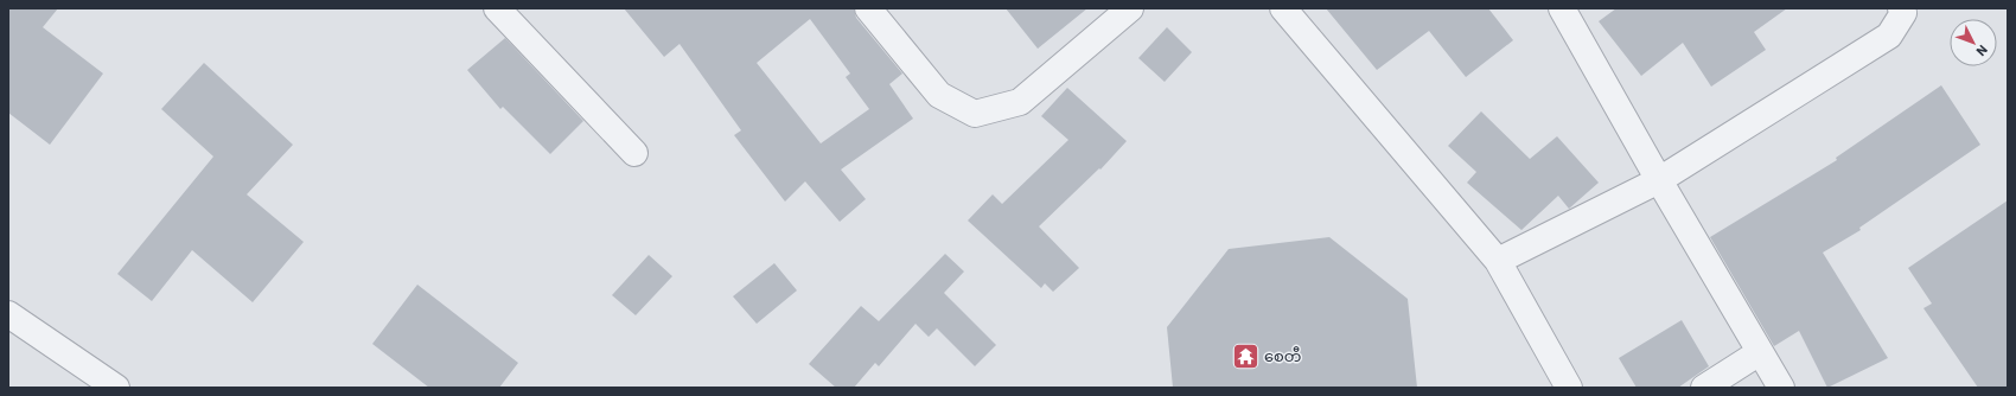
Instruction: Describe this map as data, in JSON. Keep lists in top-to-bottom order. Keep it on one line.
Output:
{"places":{"temple":["စေတီ"]},"north":"bottom right"}
